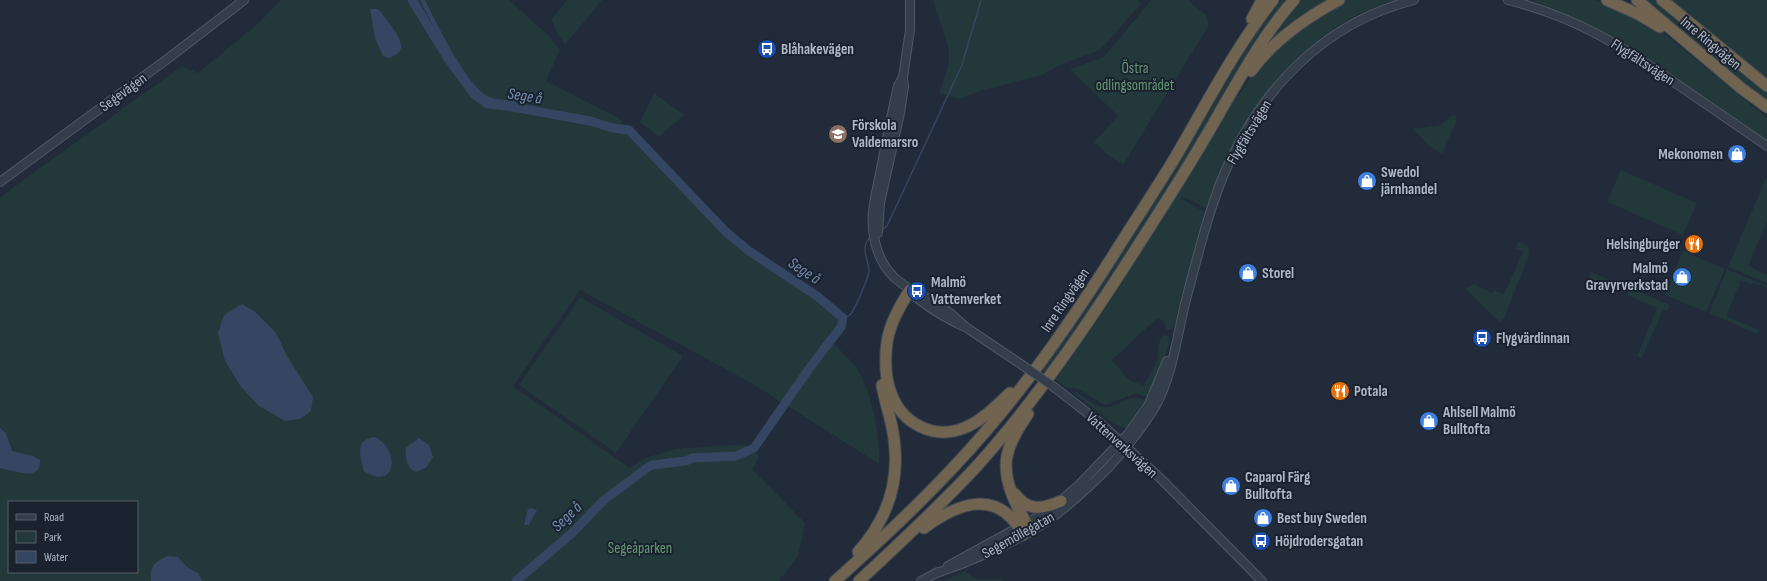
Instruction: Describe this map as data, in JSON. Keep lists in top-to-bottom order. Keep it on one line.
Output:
{"streets":{"highway":["Inre Ringvägen"],"street":["Flygfältsvägen","Segevägen","Vattenverksvägen","Segemöllegatan"]},"crossings":[["Flygfältsvägen","Vattenverksvägen"],["Flygfältsvägen","Segemöllegatan"],["Vattenverksvägen","Segemöllegatan"]],"water":["Sege å"],"parks":["Östra odlingsområdet","Segeåparken"],"places":{"bus stop":["Blåhakevägen","Malmö Vattenverket","Flygvärdinnan","Höjdrodersgatan"],"school or university":["Förskola Valdemarsro"],"shop":["Mekonomen","Swedol järnhandel","Storel","Malmö Gravyrverkstad","Ahlsell Malmö Bulltofta","Caparol Färg Bulltofta","Best buy Sweden"],"restaurant":["Helsingburger","Potala"]},"legend":["Road","Park","Water"]}
